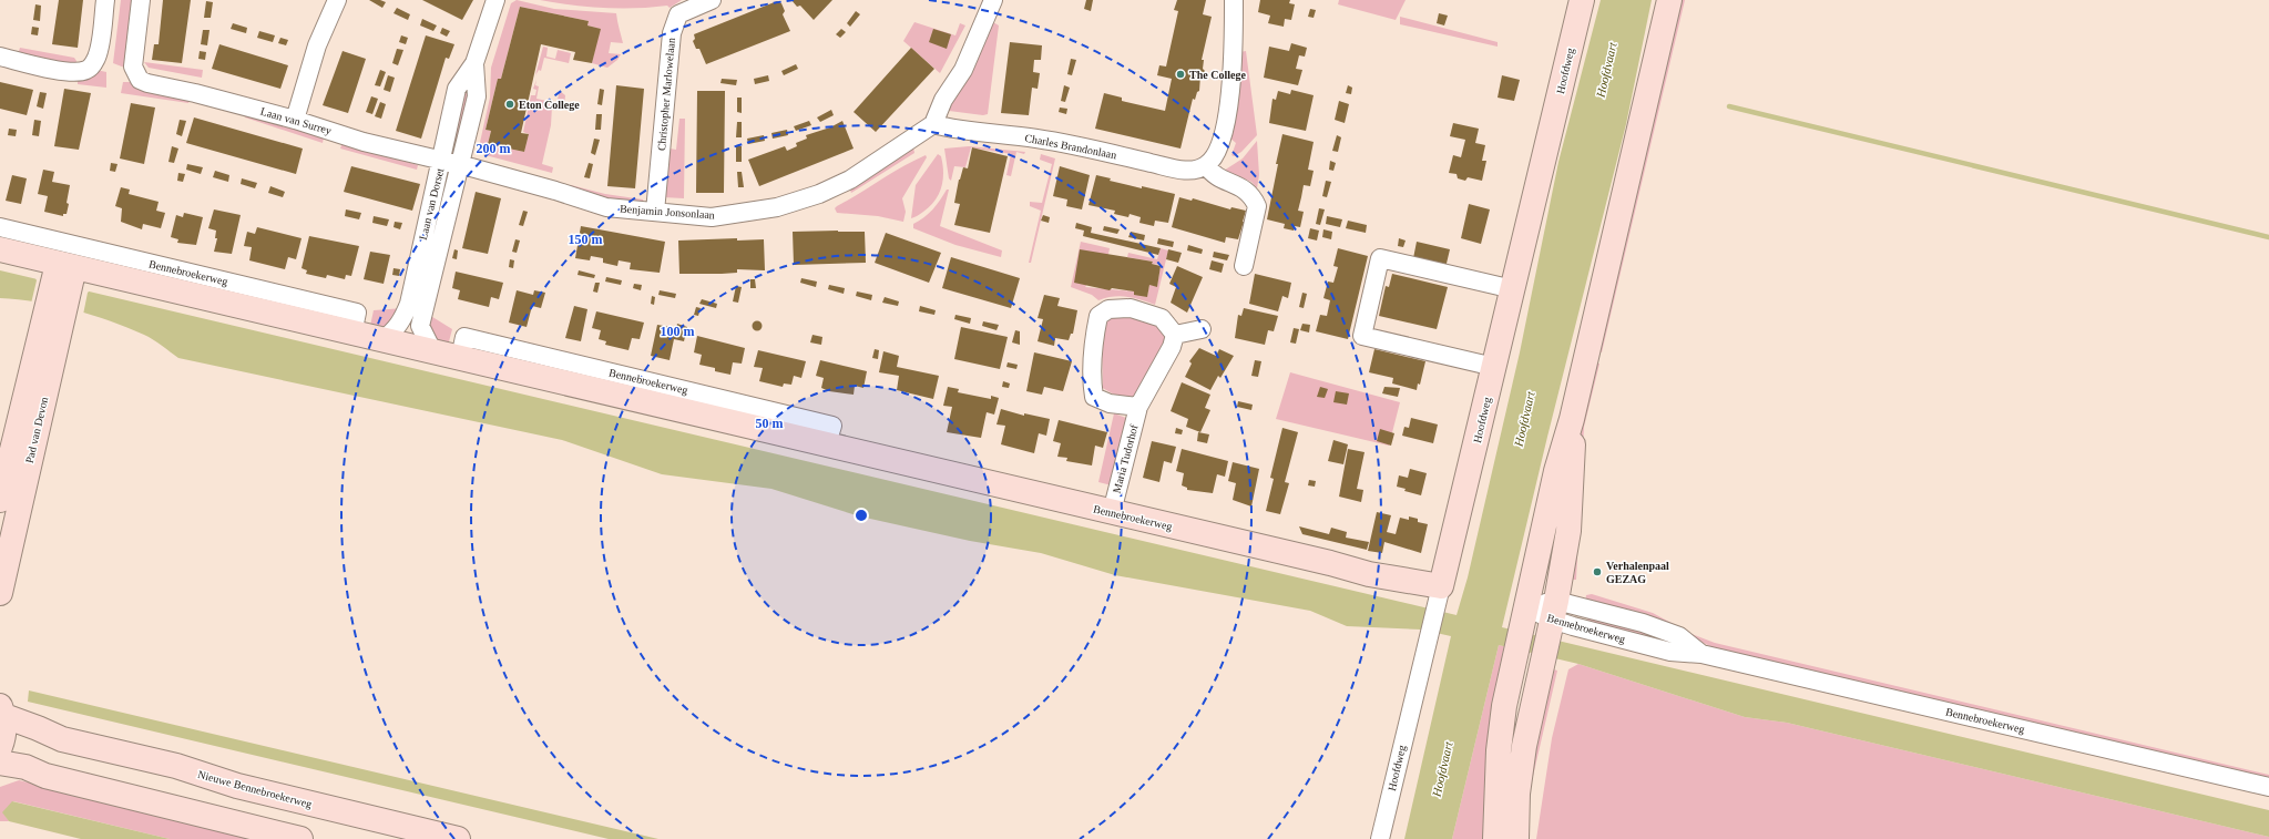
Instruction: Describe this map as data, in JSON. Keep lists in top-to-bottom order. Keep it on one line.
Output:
{"streets":{"street":["Hoofdweg","Christopher Marlowelaan","Laan van Surrey","Charles Brandonlaan","Laan van Dorset","Benjamin Jonsonlaan","Bennebroekerweg","Pad van Devon","Maria Tudorhof","Nieuwe Bennebroekerweg"]},"crossings":[["Hoofdweg","Bennebroekerweg"],["Christopher Marlowelaan","Benjamin Jonsonlaan"],["Laan van Surrey","Laan van Dorset"],["Laan van Surrey","Benjamin Jonsonlaan"],["Charles Brandonlaan","Benjamin Jonsonlaan"],["Laan van Dorset","Benjamin Jonsonlaan"],["Laan van Dorset","Bennebroekerweg"],["Bennebroekerweg","Pad van Devon"],["Bennebroekerweg","Maria Tudorhof"]],"water":["Hoofdvaart"],"places":["The College","Eton College","Verhalenpaal GEZAG"],"rings":["200 m","150 m","100 m","50 m"]}
